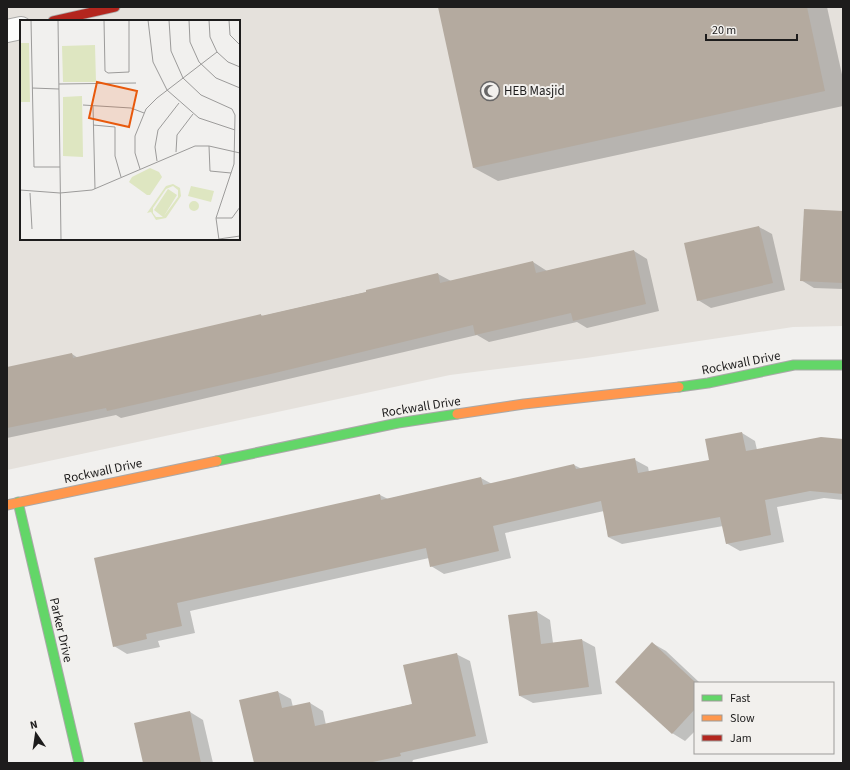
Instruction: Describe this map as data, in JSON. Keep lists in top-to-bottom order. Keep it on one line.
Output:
{"streets":{"street":["Rockwall Drive","Parker Drive"]},"crossings":[["Rockwall Drive","Parker Drive"]],"places":{"mosque":["HEB Masjid"]},"legend":["Fast","Slow","Jam"],"scale_bar":"20 m","north":"top"}
